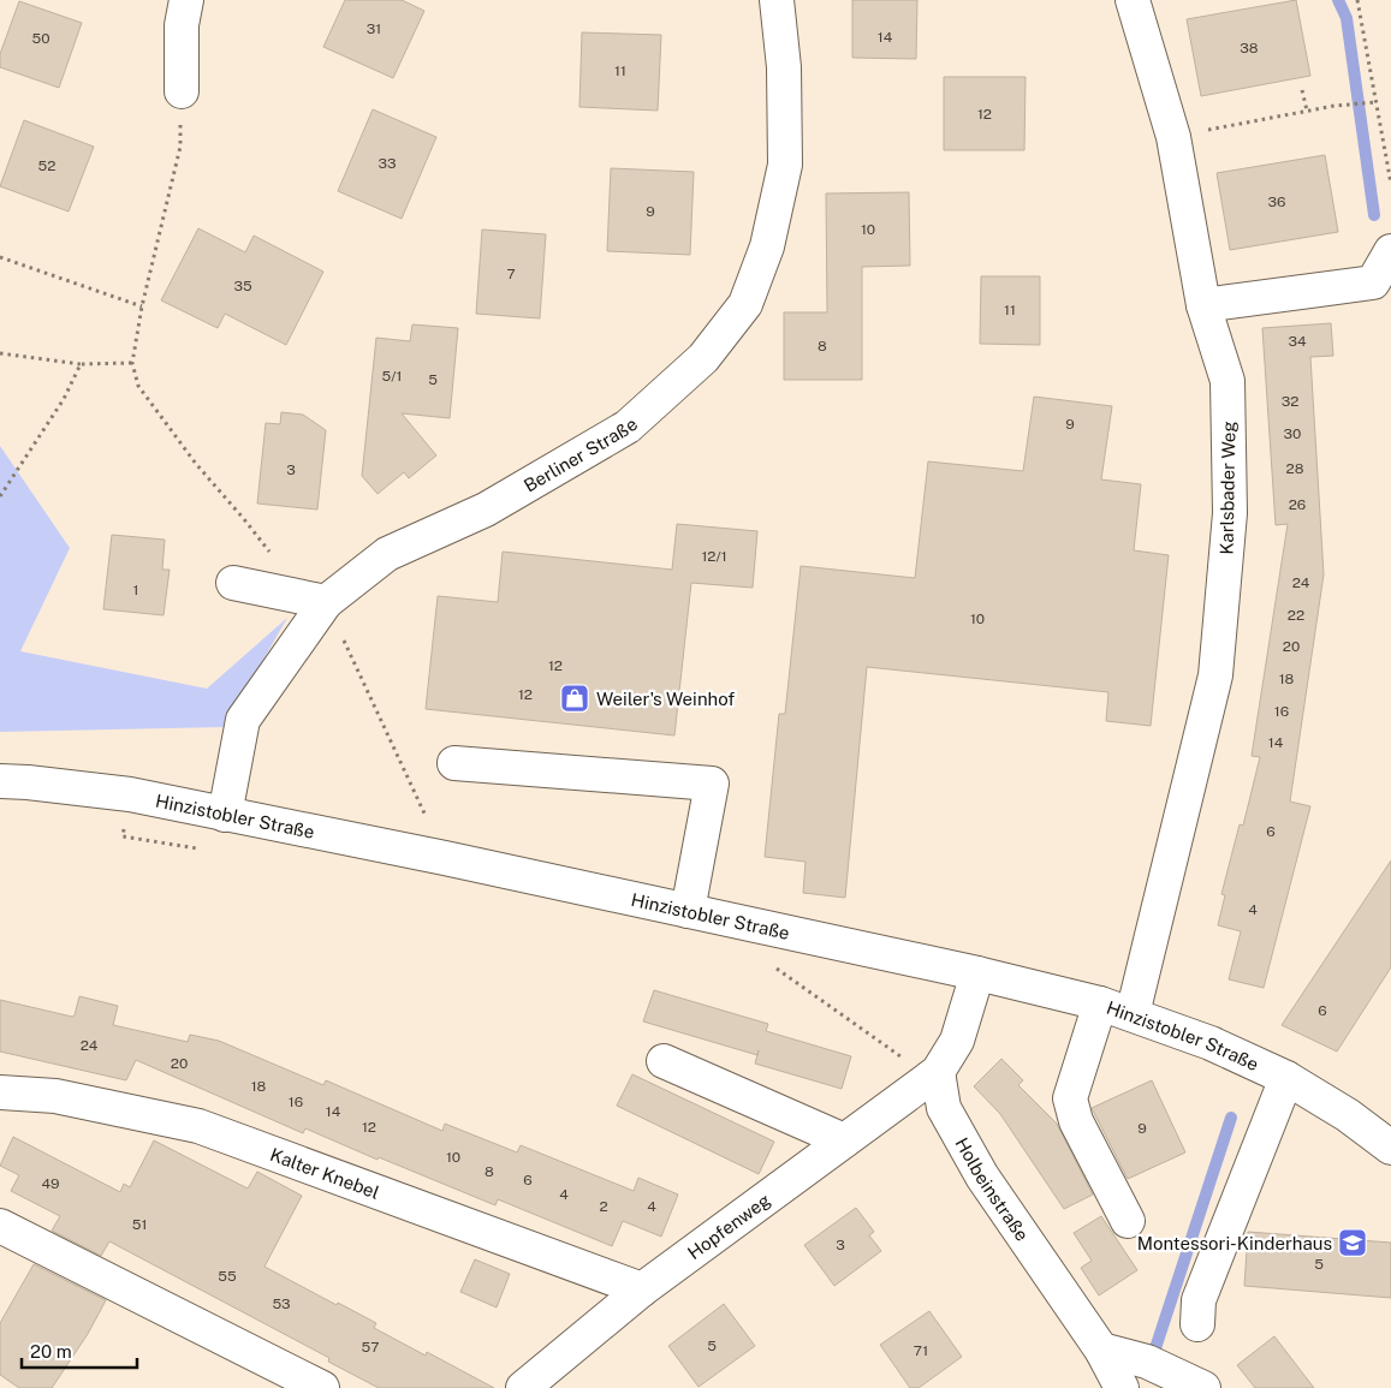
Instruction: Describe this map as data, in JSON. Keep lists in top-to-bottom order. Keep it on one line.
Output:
{"streets":{"street":["Berliner Straße","Karlsbader Weg","Hinzistobler Straße","Kalter Knebel","Holbeinstraße","Hopfenweg"]},"crossings":[["Berliner Straße","Hinzistobler Straße"],["Karlsbader Weg","Hinzistobler Straße"],["Kalter Knebel","Hopfenweg"],["Holbeinstraße","Hopfenweg"]],"places":{"shop":["Weiler's Weinhof"],"school or university":["Montessori-Kinderhaus"]},"house_numbers":["31","14","50","38","11","12","33","52","36","9","10","7","35","11","34","8","5/1","5","32","9","30","28","3","26","12/1","24","1","22","10","20","12","18","12","16","14","6","4","6","24","20","18","16","14","12","9","10","8","6","49","4","2","4","51","3","5","55","53","5","57","71"],"scale_bar":"20 m"}
